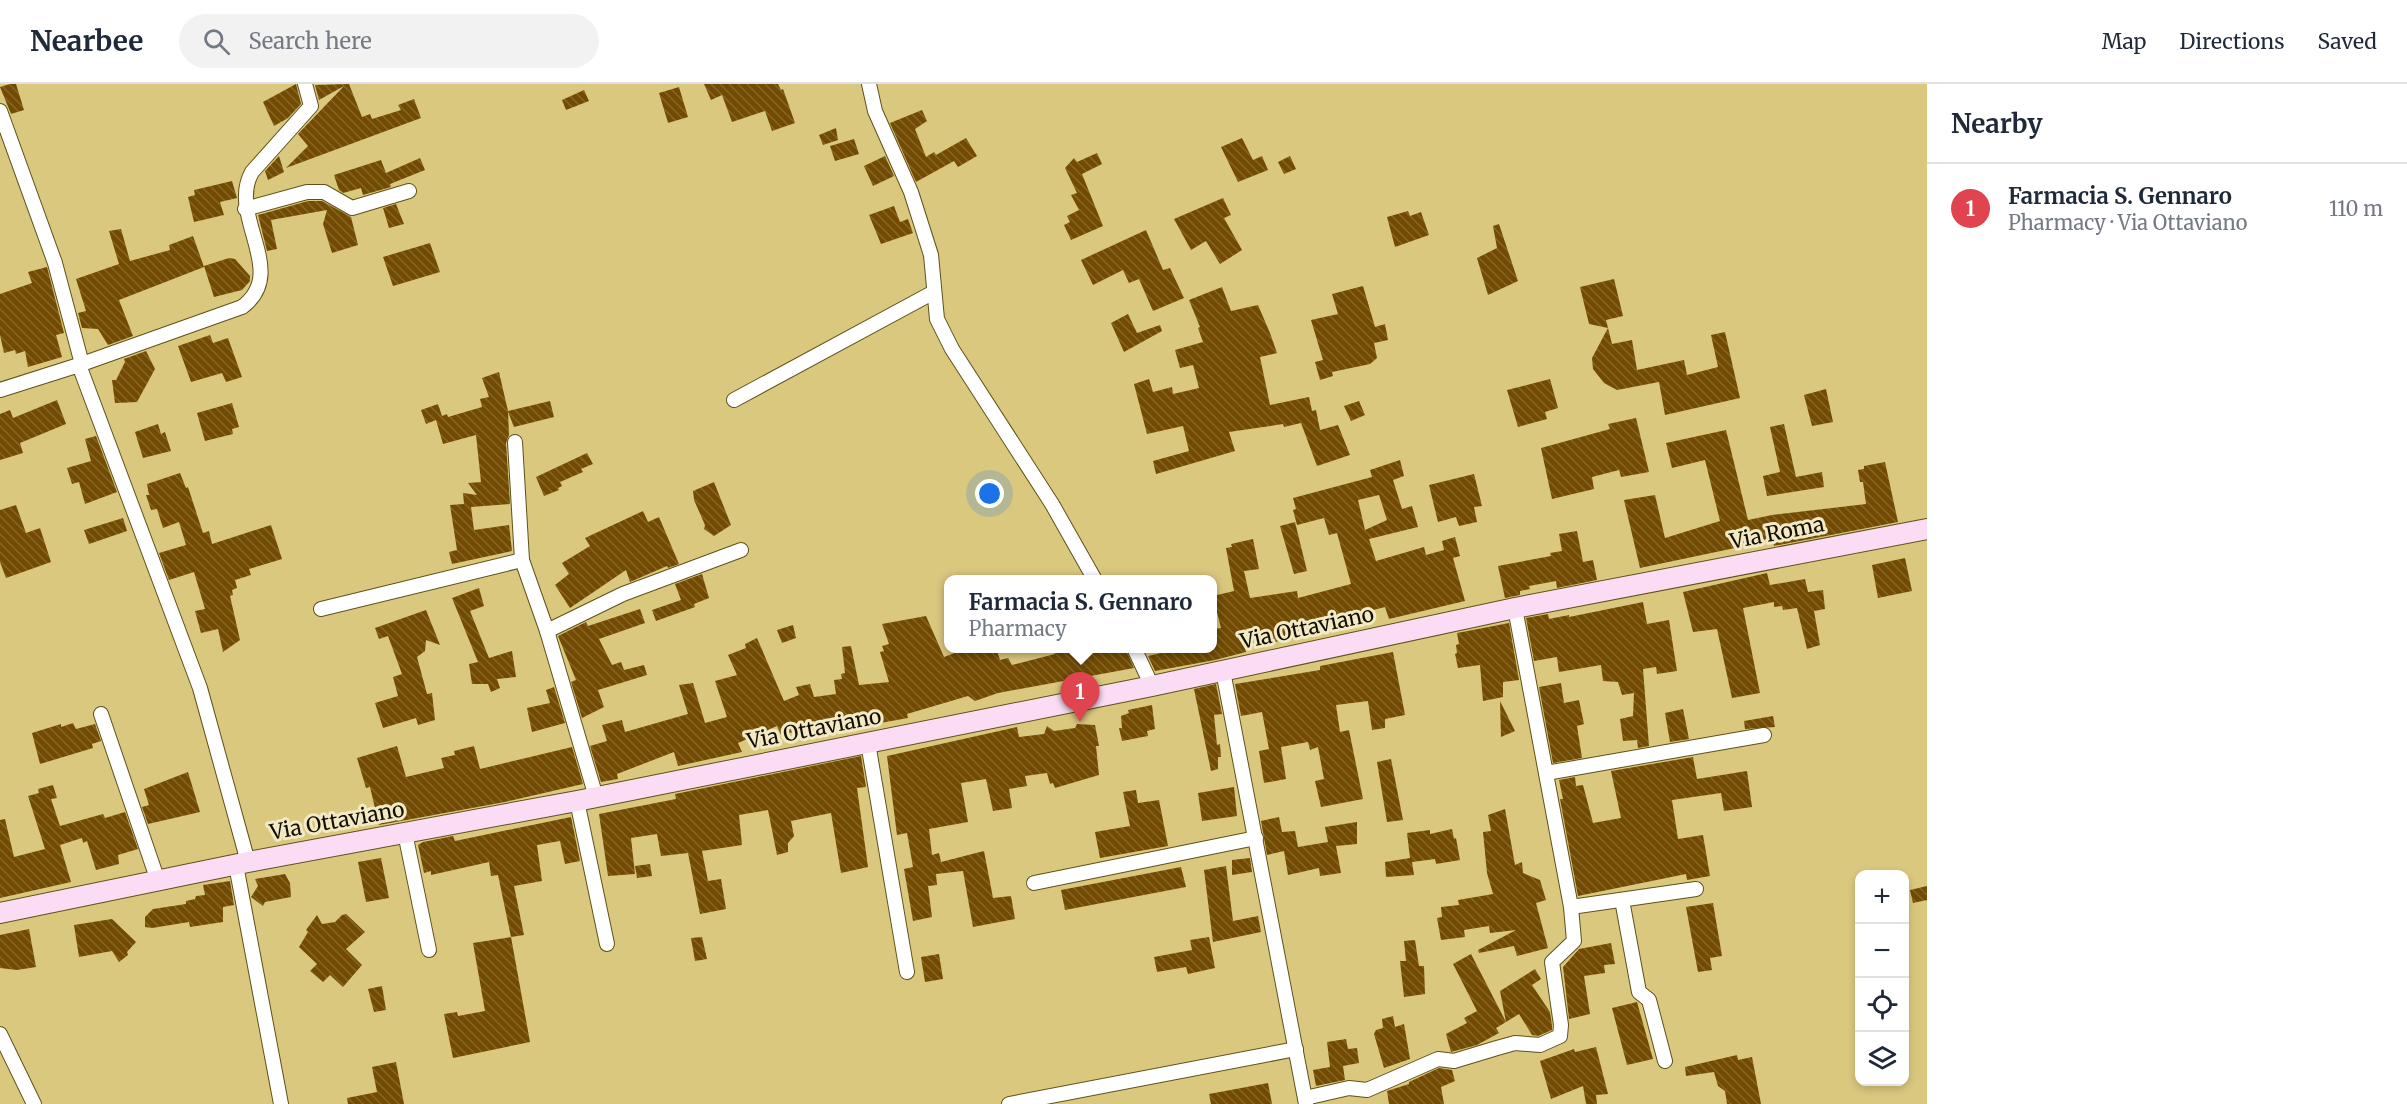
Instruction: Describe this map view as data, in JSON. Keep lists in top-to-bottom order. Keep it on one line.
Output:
{"streets":{"main road":["Via Roma","Via Ottaviano"]},"crossings":[["Via Roma","Via Ottaviano"]],"page":{"header":"Nearbee","search":"Search here","nav":["Map","Directions","Saved"],"heading":"Nearby","list":[{"mark":"1","name":"Farmacia S. Gennaro","note":"Pharmacy · Via Ottaviano","value":"110 m"}],"popup":["Farmacia S. Gennaro","Pharmacy"],"pins":"1","map_buttons":["+","−"]}}
